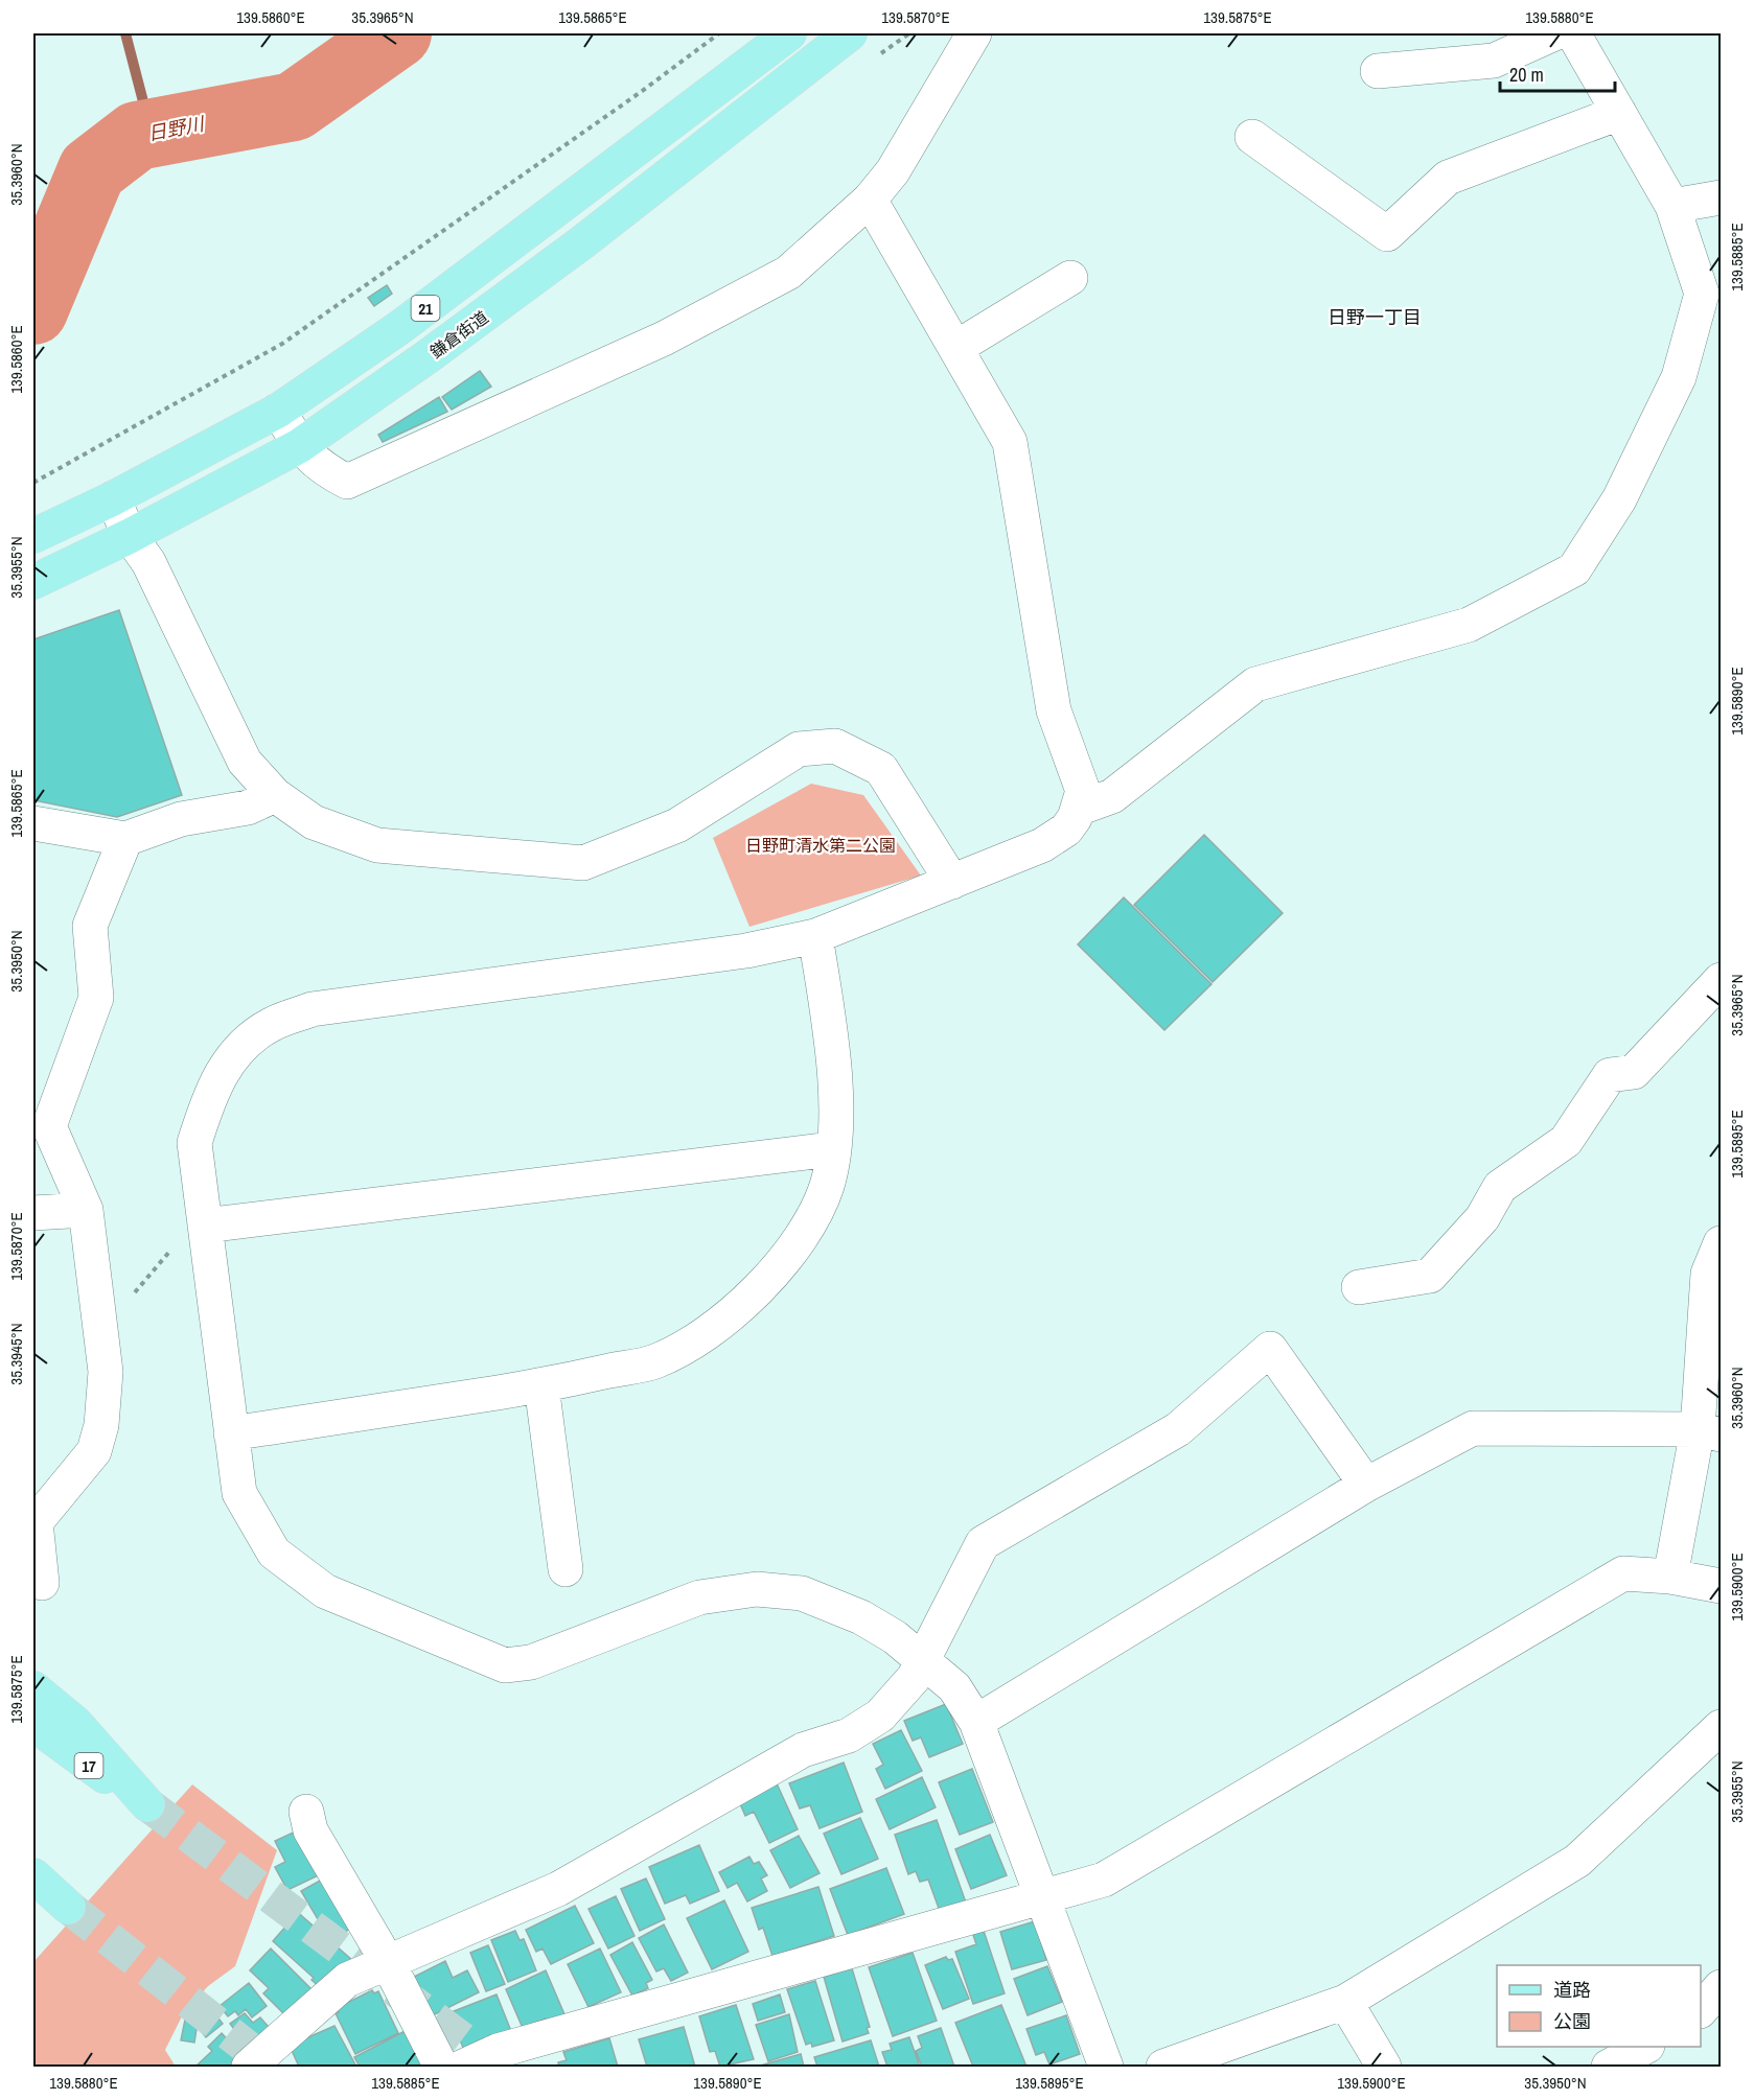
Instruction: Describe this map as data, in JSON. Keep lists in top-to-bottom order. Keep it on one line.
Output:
{"streets":{"main road":["21","鎌倉街道","17"]},"districts":["日野一丁目"],"water":["日野川"],"parks":["日野町清水第二公園"],"legend":["道路","公園"],"scale_bar":"20 m","coordinates":["139.5860°E","35.3965°N","139.5865°E","139.5870°E","139.5875°E","139.5880°E","35.3960°N","139.5885°E","35.3955°N","139.5890°E","35.3950°N","139.5895°E","35.3945°N","139.5900°E"]}
